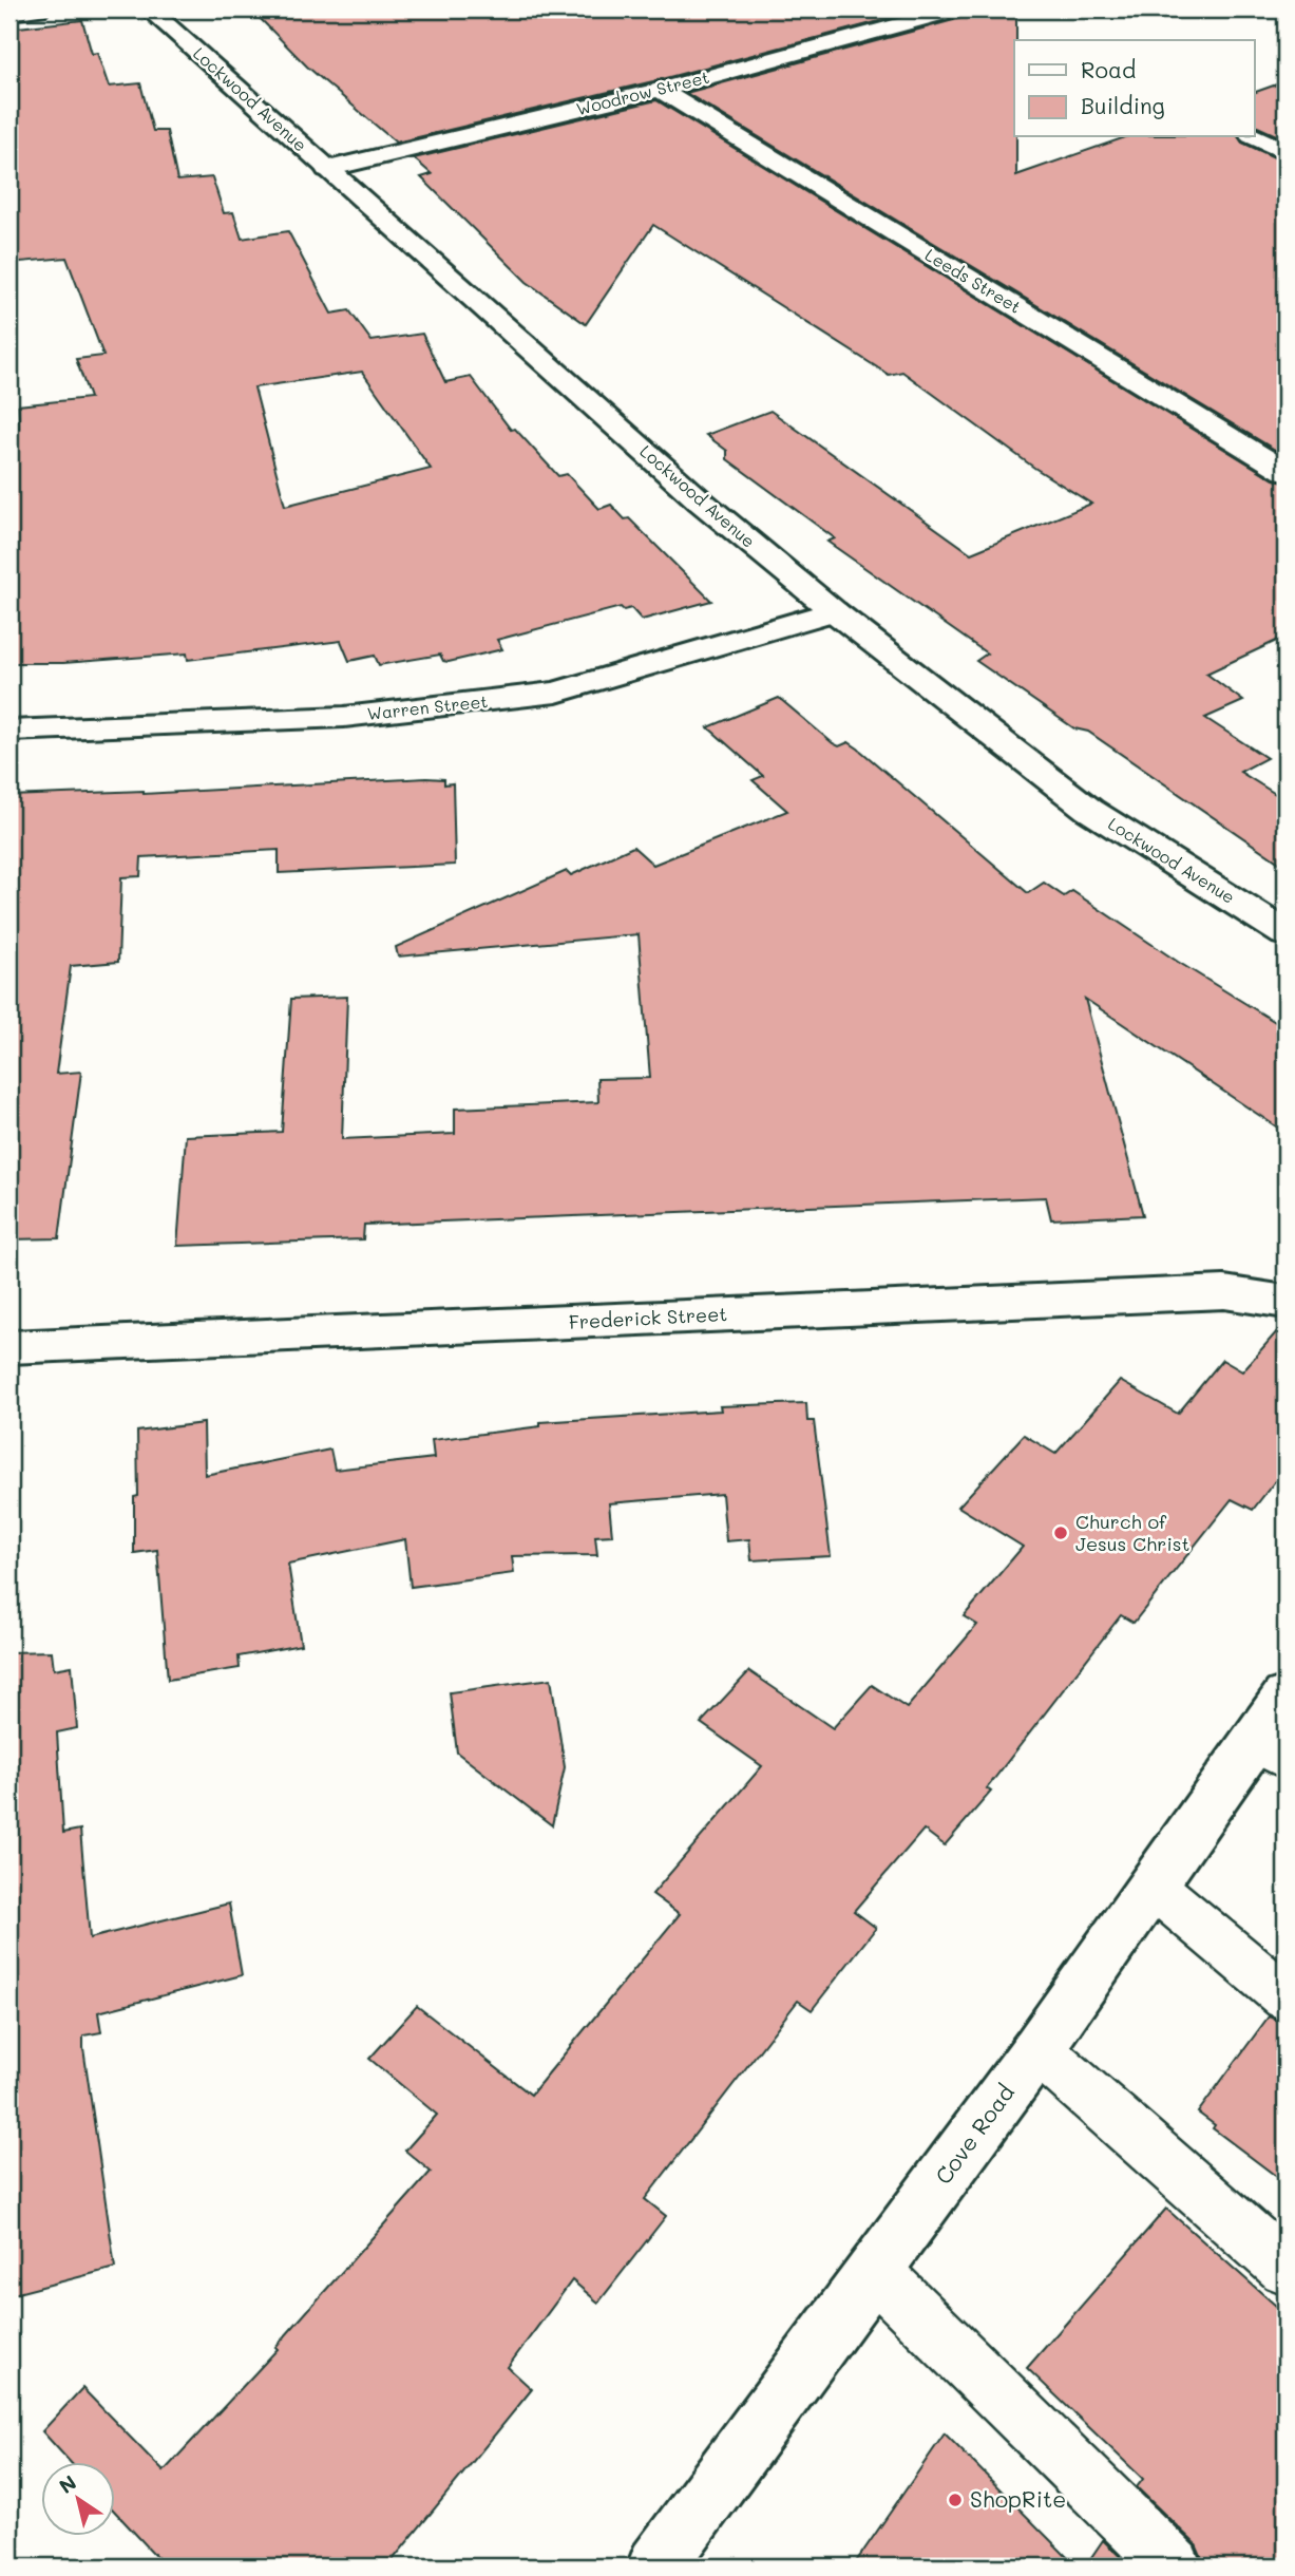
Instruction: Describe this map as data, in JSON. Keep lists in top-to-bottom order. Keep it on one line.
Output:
{"streets":{"street":["Woodrow Street","Lockwood Avenue","Leeds Street","Warren Street","Frederick Street","Cove Road"]},"crossings":[["Woodrow Street","Lockwood Avenue"],["Woodrow Street","Leeds Street"],["Lockwood Avenue","Warren Street"]],"places":["Church of Jesus Christ","ShopRite"],"legend":["Road","Building"],"north":"top left"}
